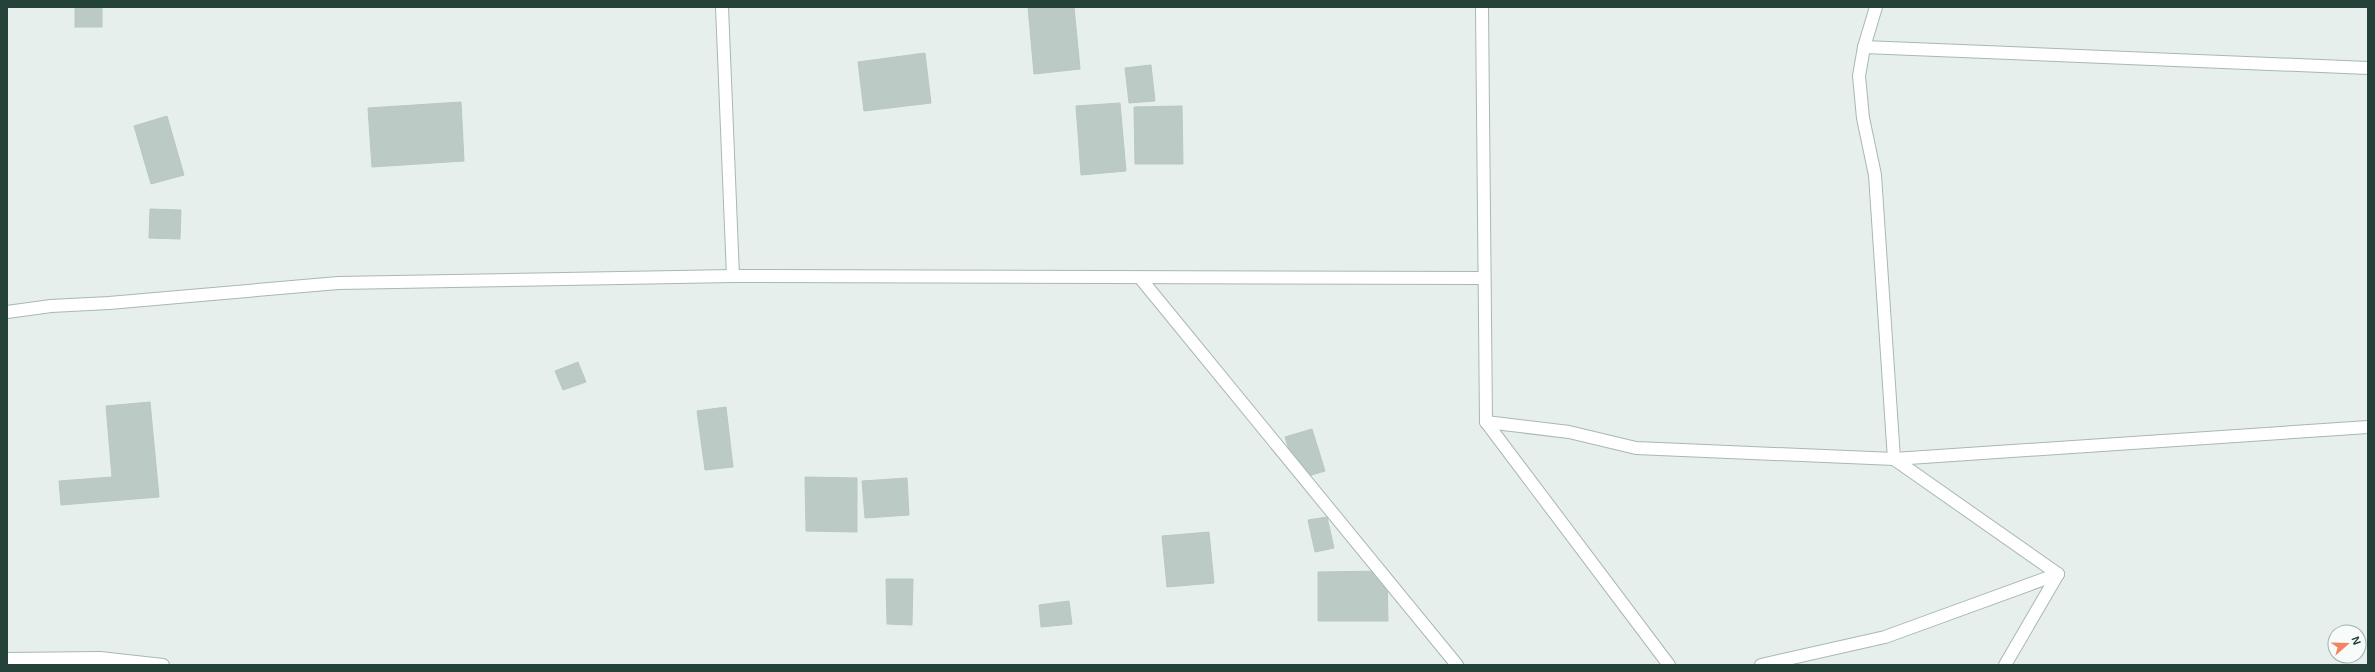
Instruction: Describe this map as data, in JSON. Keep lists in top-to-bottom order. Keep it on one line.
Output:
{"north":"right"}
